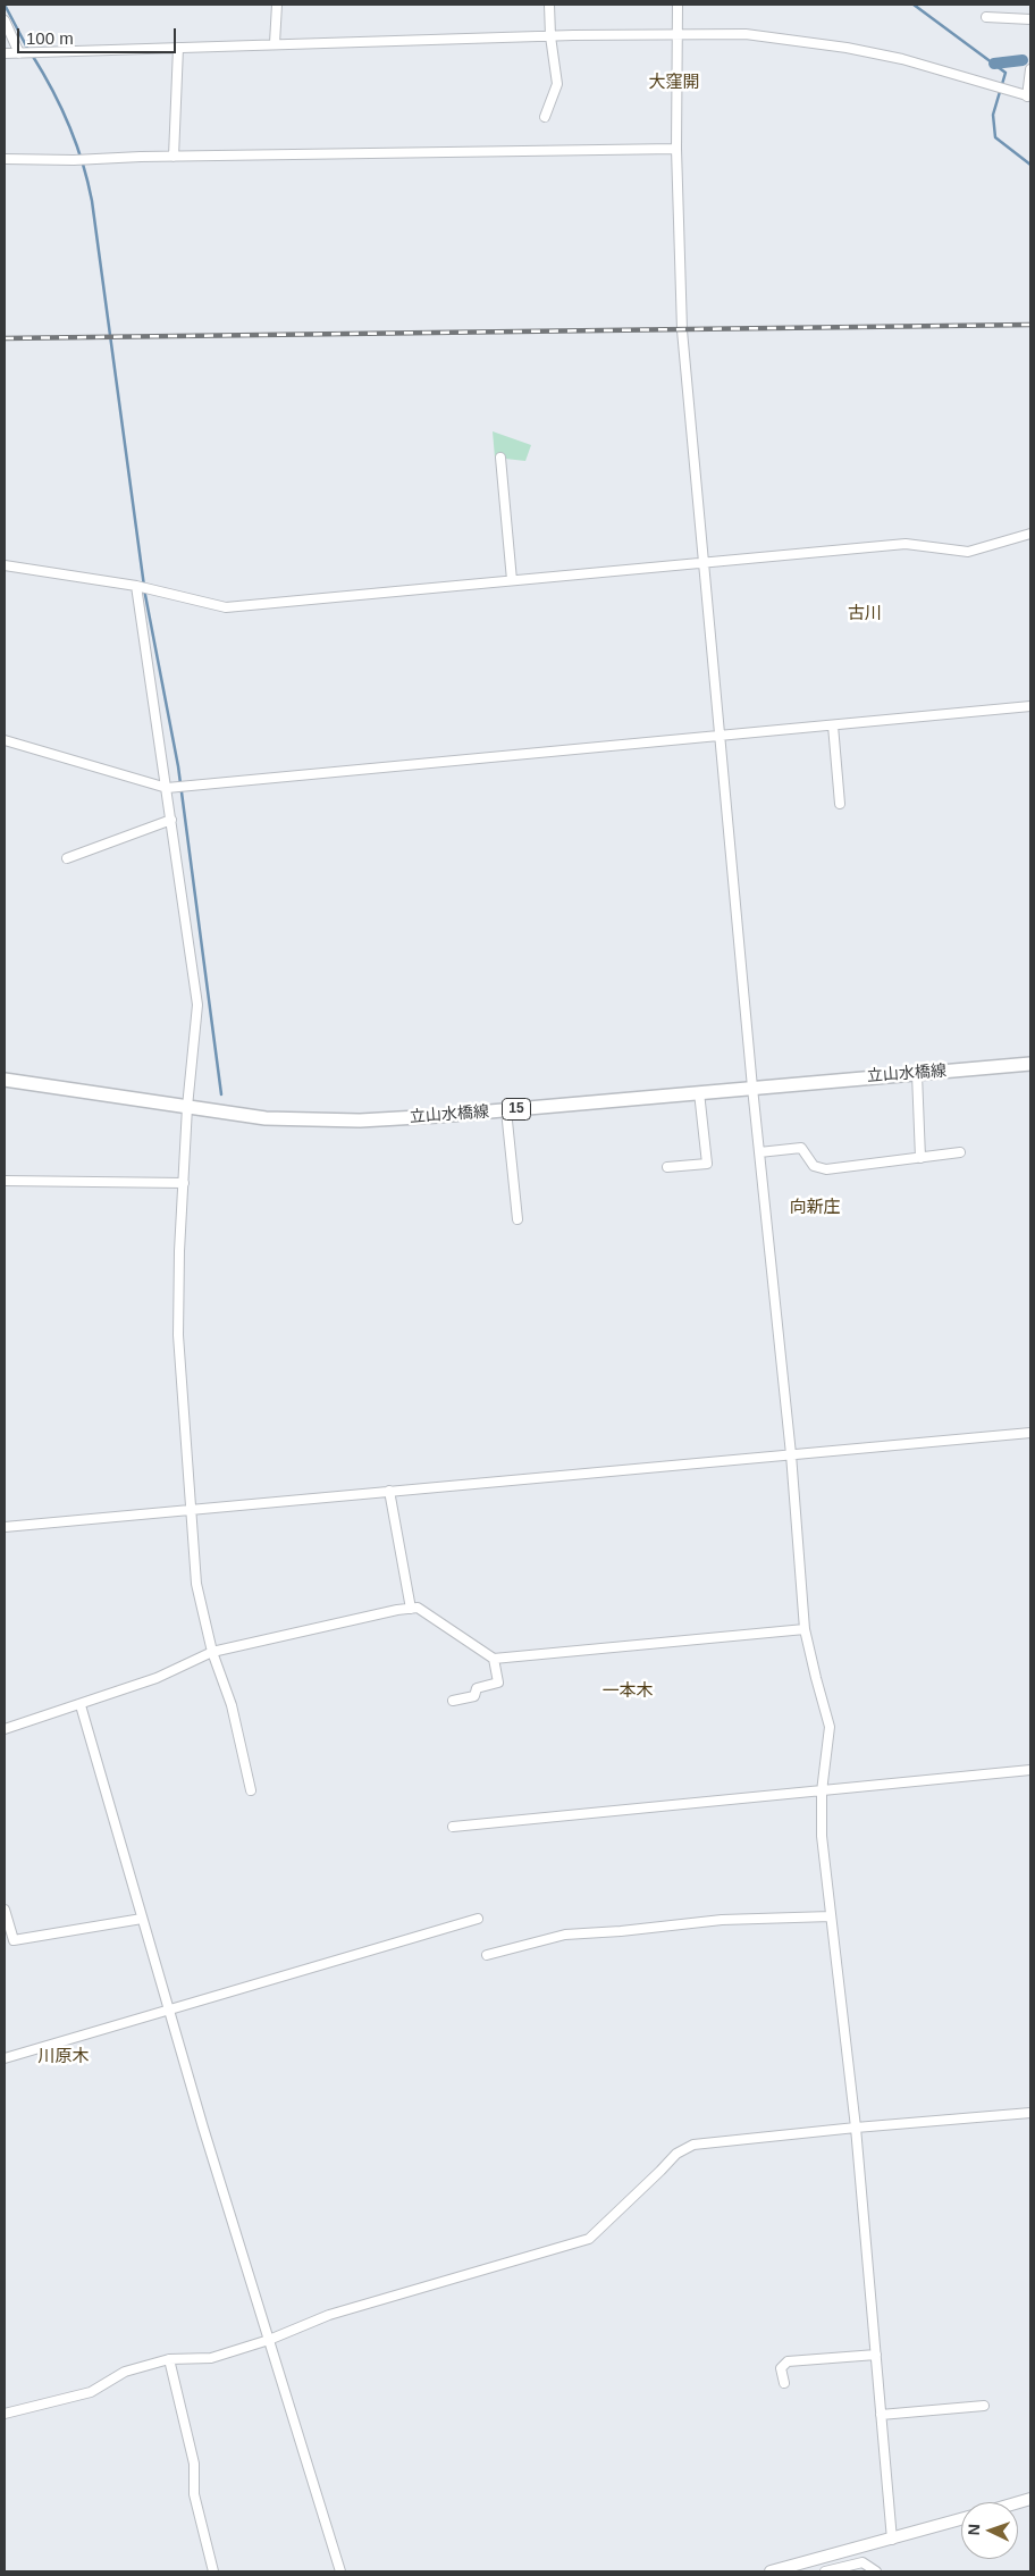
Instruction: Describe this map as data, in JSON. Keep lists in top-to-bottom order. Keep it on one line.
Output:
{"streets":{"main road":["立山水橋線","15"]},"districts":["大窪開","古川","向新庄","一本木","川原木"],"scale_bar":"100 m","north":"left"}
